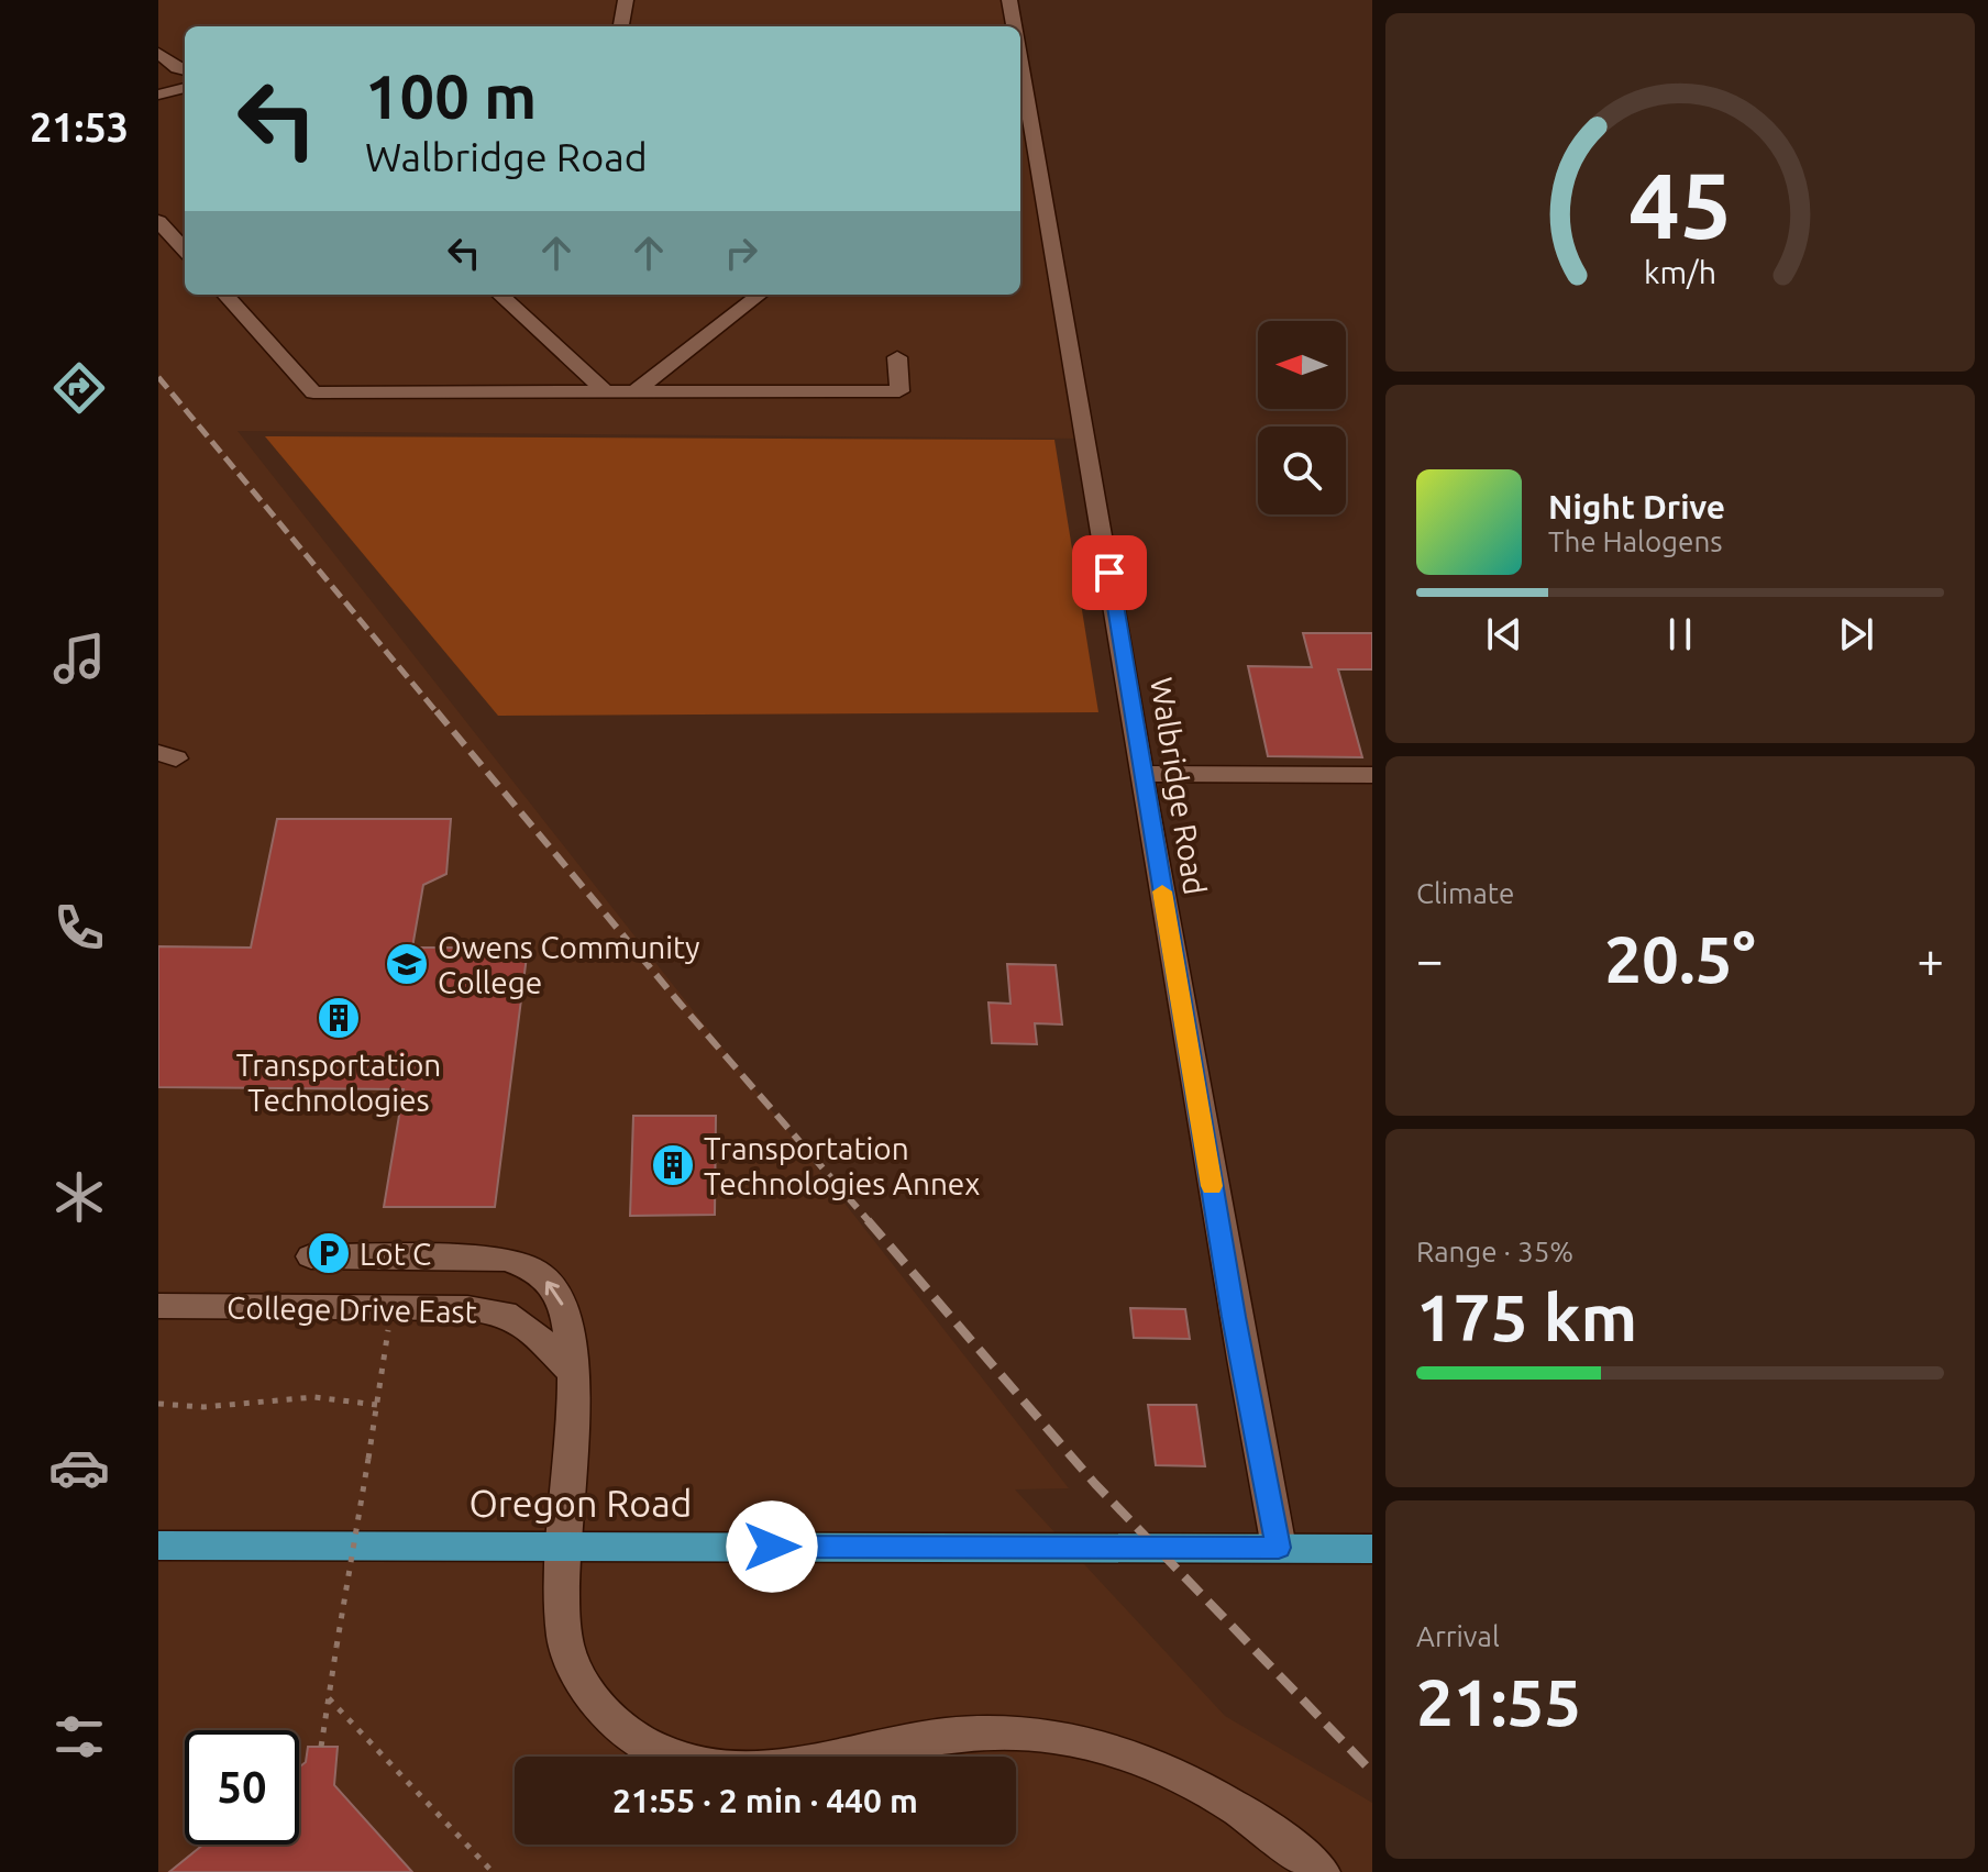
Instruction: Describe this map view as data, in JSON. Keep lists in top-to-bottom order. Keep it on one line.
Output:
{"streets":{"main road":["Oregon Road"],"street":["Walbridge Road","College Drive East"]},"crossings":[["Walbridge Road","Oregon Road"],["College Drive East","Oregon Road"]],"places":{"school or university":["Owens Community College"],"building":["Transportation Technologies","Transportation Technologies Annex"],"parking":["Lot C"]},"north":"left","page":{"tabs":"21:53","turn":["100 m","Walbridge Road"],"song":["Night Drive","The Halogens"],"tile":["Climate",["Range · 35%","175 km"],["Arrival","21:55"]],"heat":["−","20.5°","+"],"limit":"50","trip":"21:55 · 2 min · 440 m","gauge":["45","km/h"]}}
